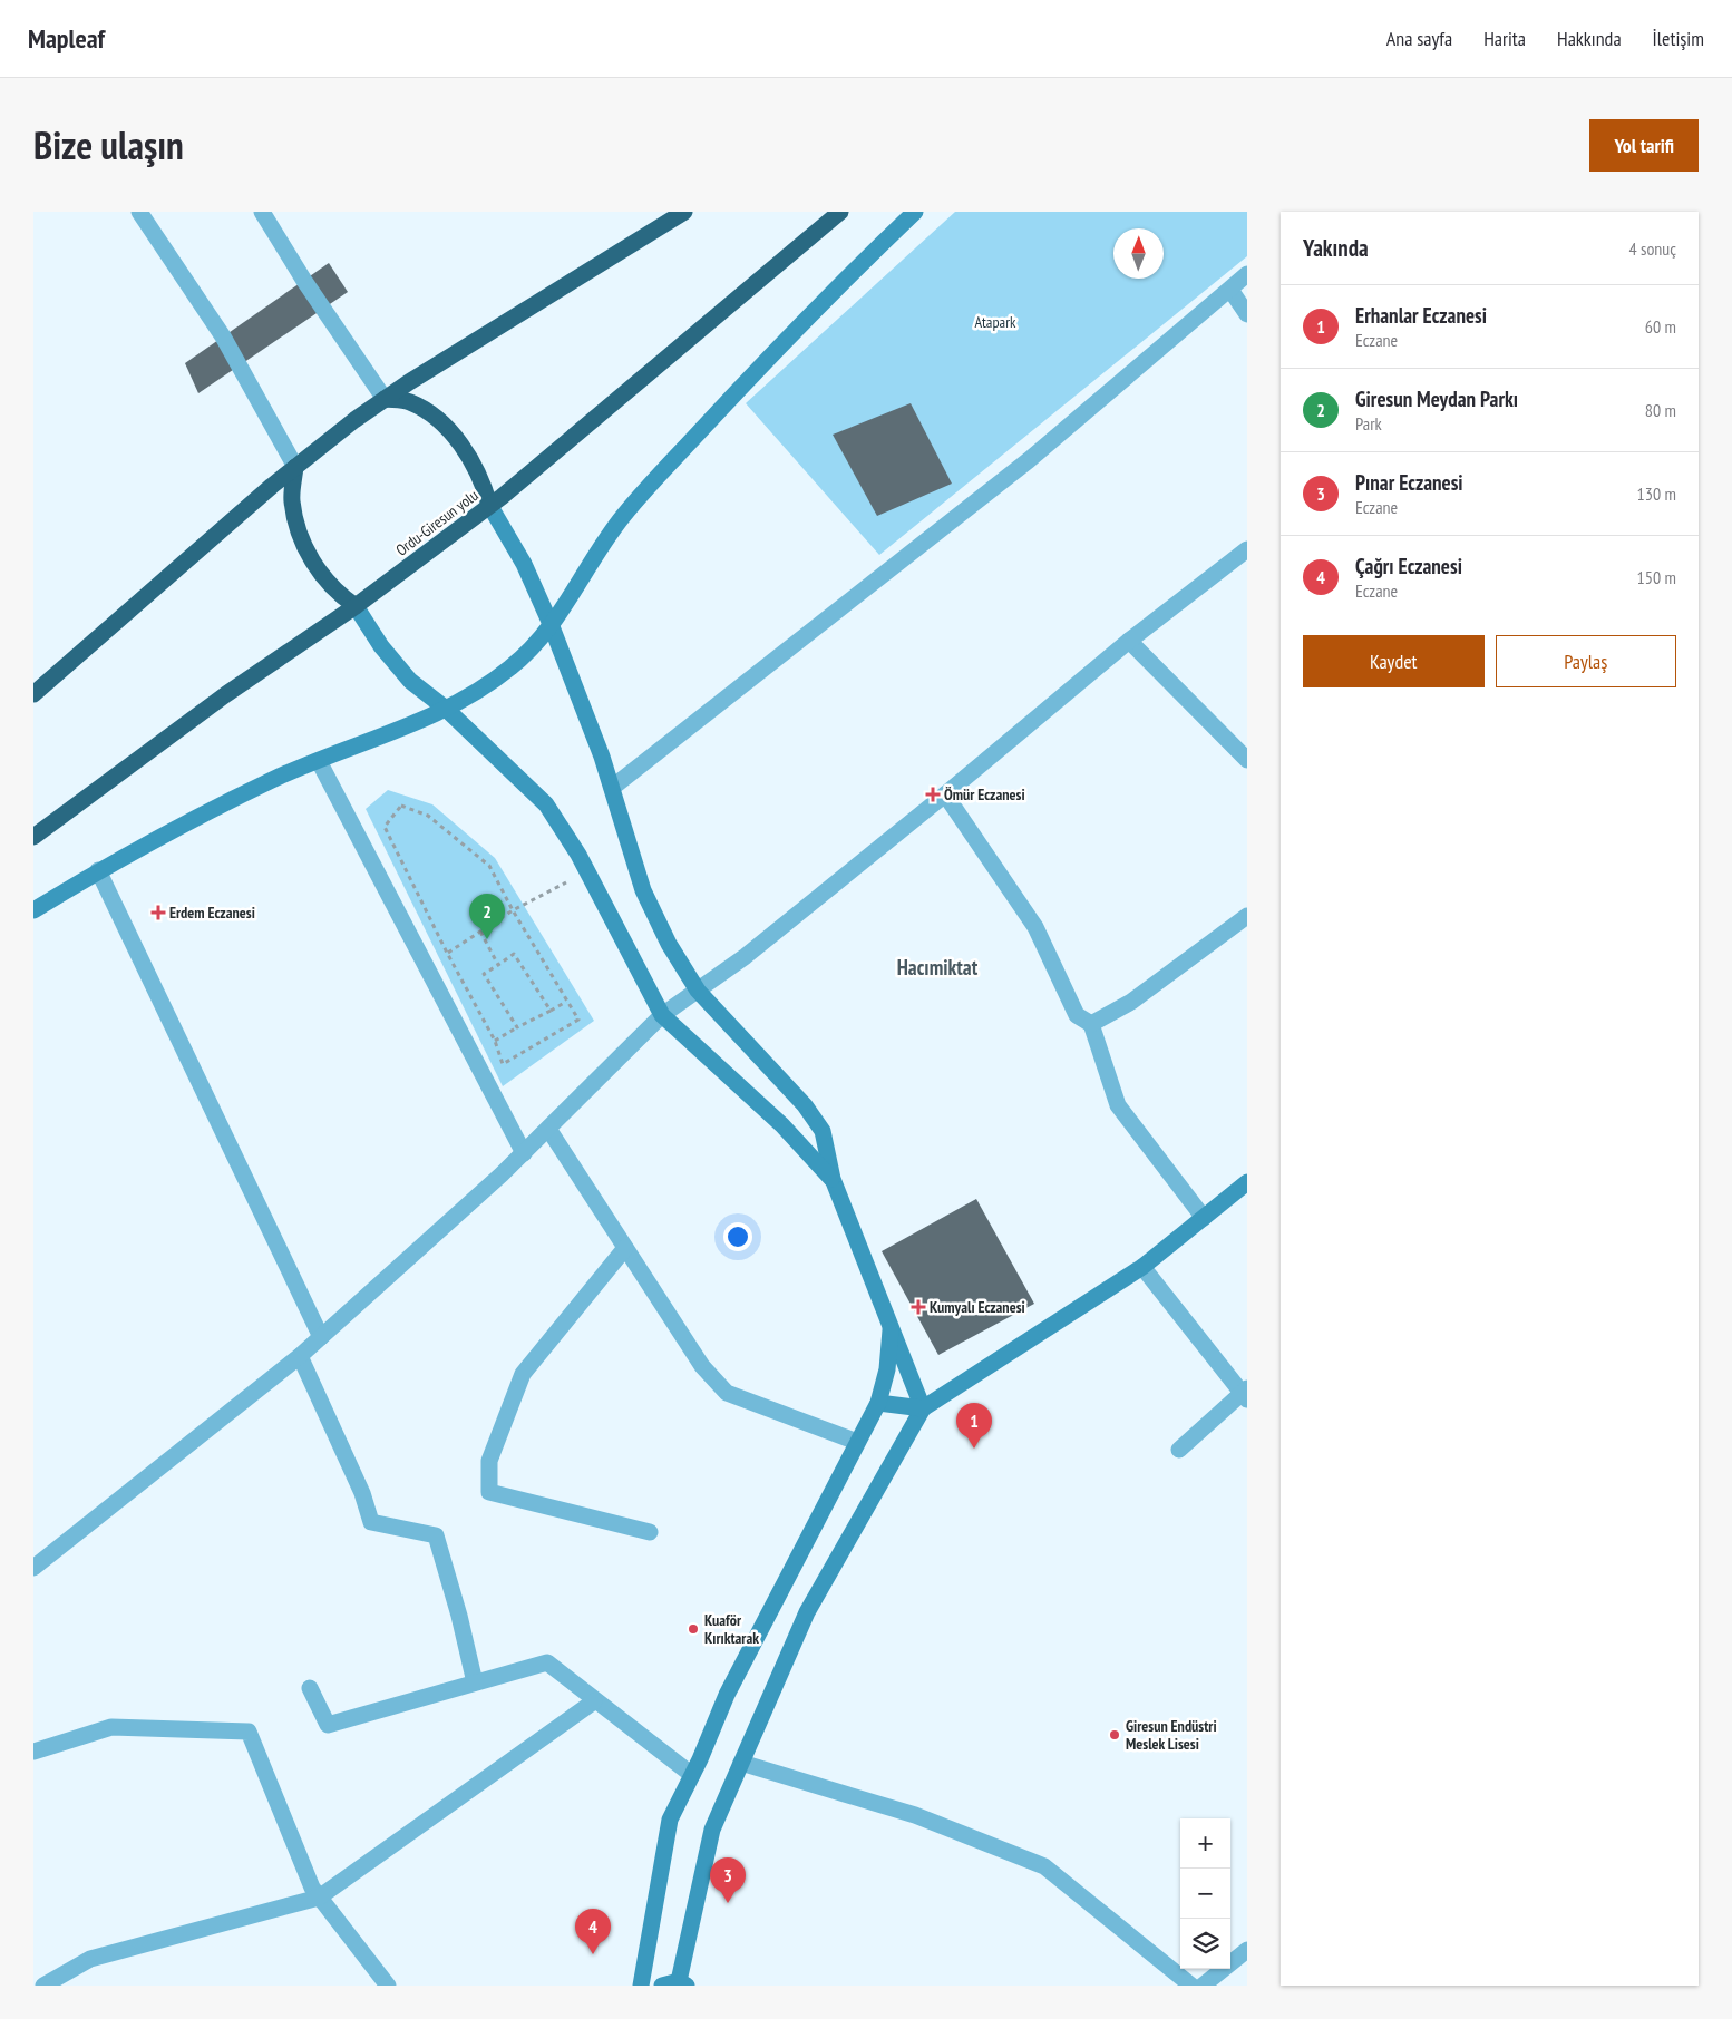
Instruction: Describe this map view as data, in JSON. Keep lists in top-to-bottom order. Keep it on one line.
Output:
{"streets":{"highway":["Ordu-Giresun yolu"]},"districts":["Hacımiktat"],"parks":["Atapark"],"places":{"health":["Ömür Eczanesi","Erdem Eczanesi","Kumyalı Eczanesi"],"other":["Kuaför Kırıktarak","Giresun Endüstri Meslek Lisesi"]},"north":"top","page":{"header":"Mapleaf","nav":["Ana sayfa","Harita","Hakkında","İletişim"],"title":"Bize ulaşın","buttons":["Yol tarifi",["Kaydet","Paylaş"]],"heading":["Yakında","4 sonuç"],"list":[{"mark":"1","name":"Erhanlar Eczanesi","note":"Eczane","value":"60 m"},{"mark":"2","name":"Giresun Meydan Parkı","note":"Park","value":"80 m"},{"mark":"3","name":"Pınar Eczanesi","note":"Eczane","value":"130 m"},{"mark":"4","name":"Çağrı Eczanesi","note":"Eczane","value":"150 m"}],"pins":["2","1","3","4"],"map_buttons":["+","−"]}}
